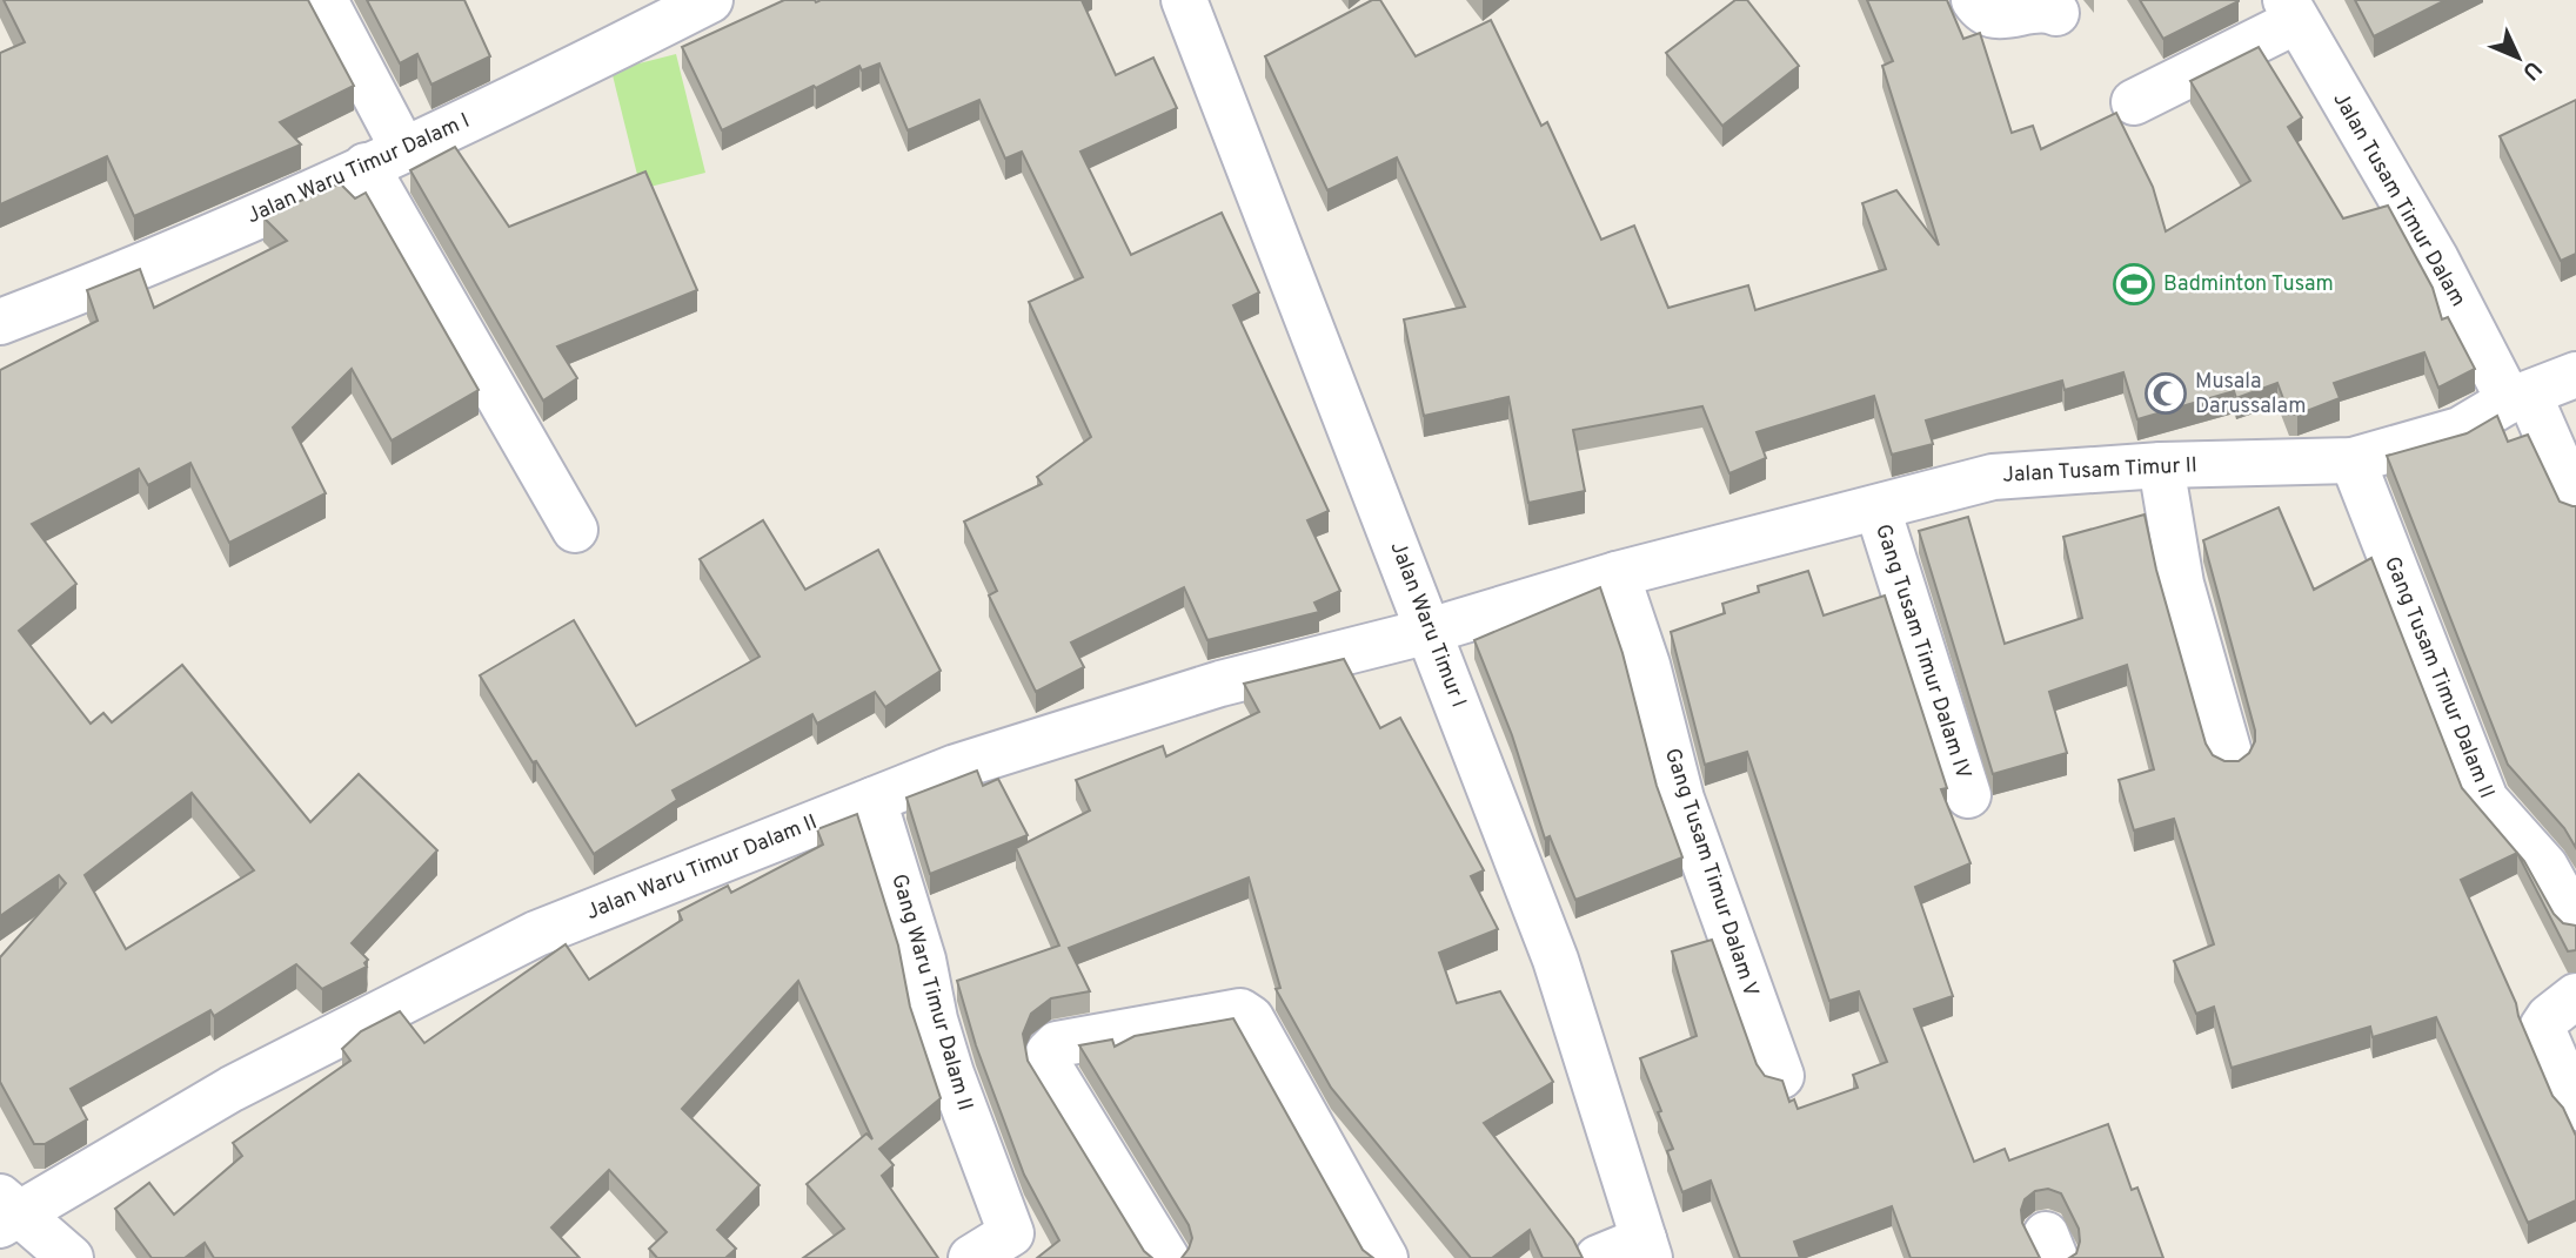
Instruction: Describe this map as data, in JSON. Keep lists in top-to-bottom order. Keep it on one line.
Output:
{"streets":{"street":["Jalan Waru Timur Dalam I","Jalan Tusam Timur Dalam","Jalan Tusam Timur II","Jalan Waru Timur I","Gang Tusam Timur Dalam IV","Gang Tusam Timur Dalam II","Jalan Waru Timur Dalam II","Gang Tusam Timur Dalam V","Gang Waru Timur Dalam II"]},"crossings":[["Jalan Tusam Timur Dalam","Jalan Tusam Timur II"],["Jalan Tusam Timur II","Jalan Waru Timur I"],["Jalan Tusam Timur II","Gang Tusam Timur Dalam IV"],["Jalan Tusam Timur II","Gang Tusam Timur Dalam II"],["Jalan Tusam Timur II","Jalan Waru Timur Dalam II"],["Jalan Tusam Timur II","Gang Tusam Timur Dalam V"],["Jalan Waru Timur I","Jalan Waru Timur Dalam II"],["Jalan Waru Timur Dalam II","Gang Waru Timur Dalam II"]],"places":{"sports":["Badminton Tusam"],"mosque":["Musala Darussalam"]},"north":"bottom right"}
